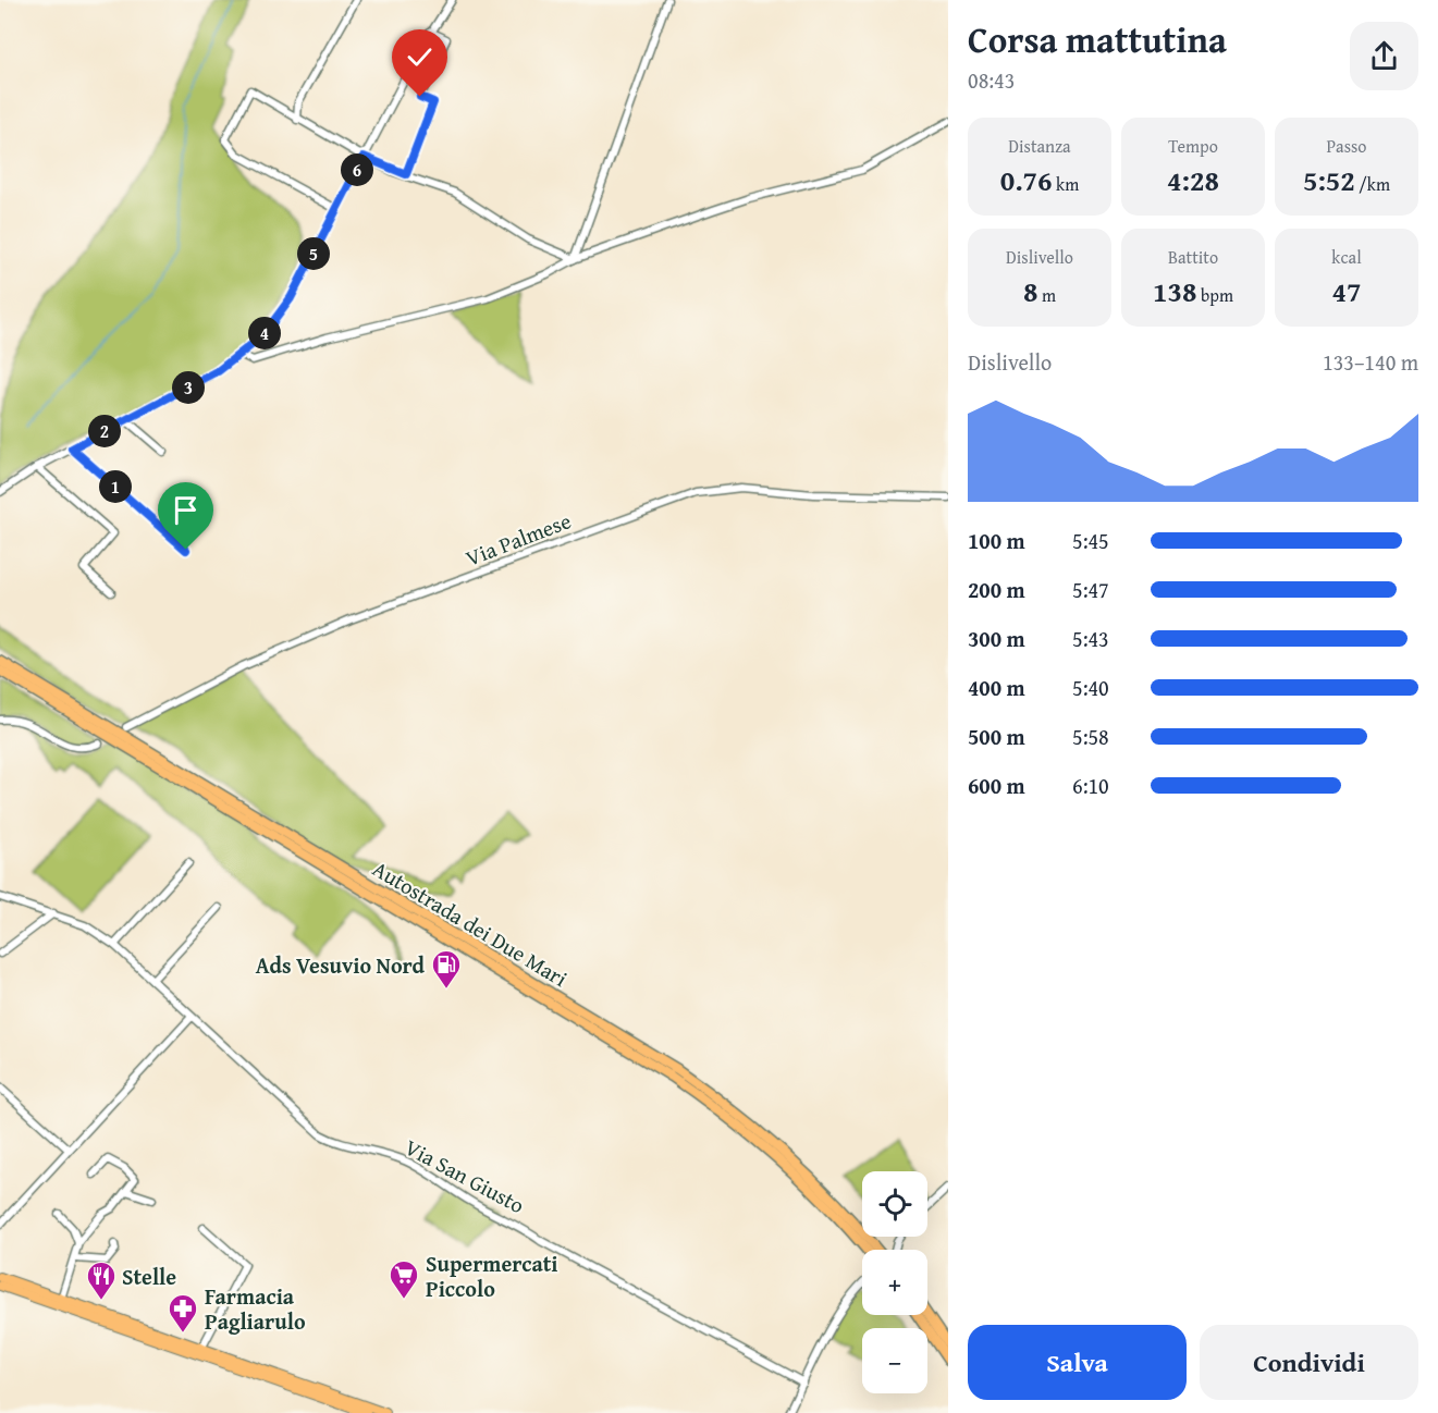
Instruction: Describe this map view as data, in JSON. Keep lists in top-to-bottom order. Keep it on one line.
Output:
{"streets":{"highway":["Autostrada dei Due Mari"],"street":["Via Palmese","Via San Giusto"]},"places":{"fuel station":["Ads Vesuvio Nord"],"supermarket":["Supermercati Piccolo"],"restaurant":["Stelle"],"pharmacy":["Farmacia Pagliarulo"]},"page":{"heading":["Corsa mattutina","08:43"],"stats":[["Distanza","0.76 km"],["Tempo","4:28"],["Passo","5:52 /km"],["Dislivello","8 m"],["Battito","138 bpm"],["kcal","47"]],"pins":["6","5","4","3","2","1"],"chart":["Dislivello","133–140 m"],"list":[{"name":"100 m","note":"5:45"},{"name":"200 m","note":"5:47"},{"name":"300 m","note":"5:43"},{"name":"400 m","note":"5:40"},{"name":"500 m","note":"5:58"},{"name":"600 m","note":"6:10"}],"map_buttons":["+","−"],"buttons":["Salva","Condividi"]}}
